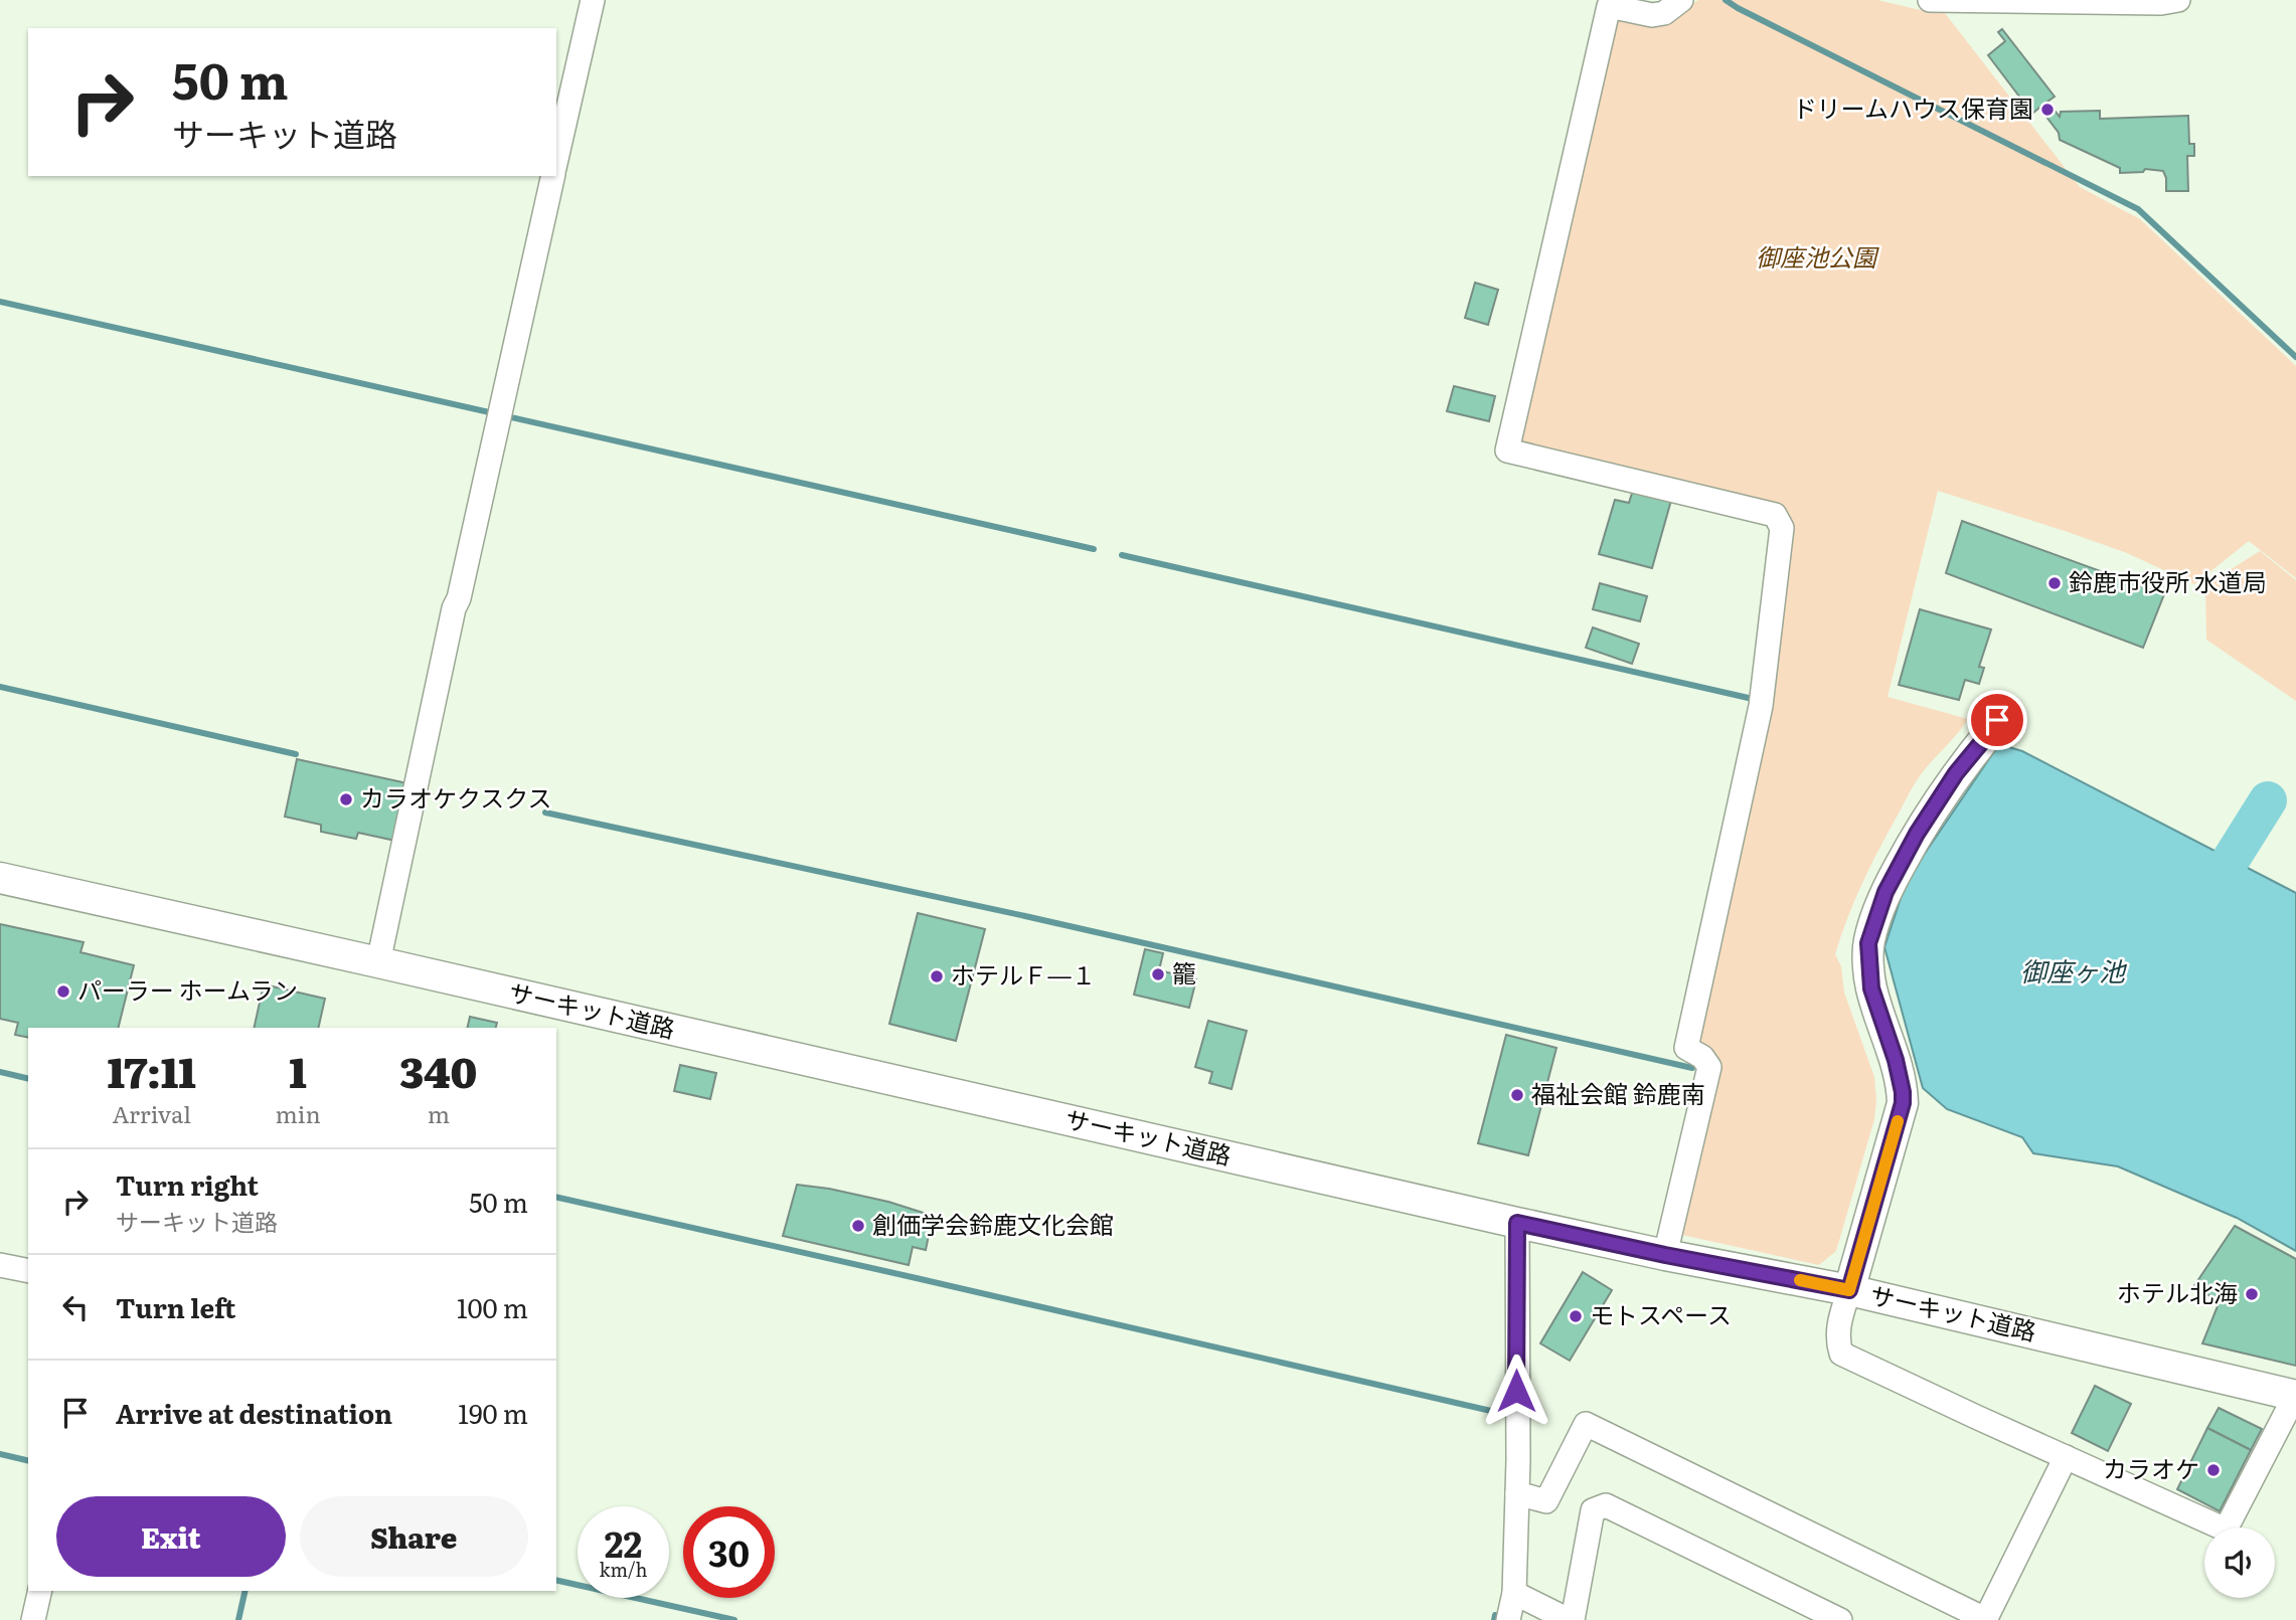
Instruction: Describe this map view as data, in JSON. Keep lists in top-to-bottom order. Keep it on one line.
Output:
{"streets":{"street":["サーキット道路"]},"water":["御座ヶ池"],"parks":["御座池公園"],"places":["ドリームハウス保育園","鈴鹿市役所 水道局","カラオケクスクス","籠","ホテルＦ―１","パーラー ホームラン","福祉会館 鈴鹿南","創価学会鈴鹿文化会館","ホテル北海","モトスペース","カラオケ"],"page":{"turn":["50 m","サーキット道路"],"eta":["17:11","Arrival","1","min","340","m"],"list":[{"name":"Turn right","note":"サーキット道路","value":"50 m"},{"name":"Turn left","value":"100 m"},{"name":"Arrive at destination","value":"190 m"}],"buttons":["Exit","Share"],"speed":"22 km/h","limit":"30"}}
